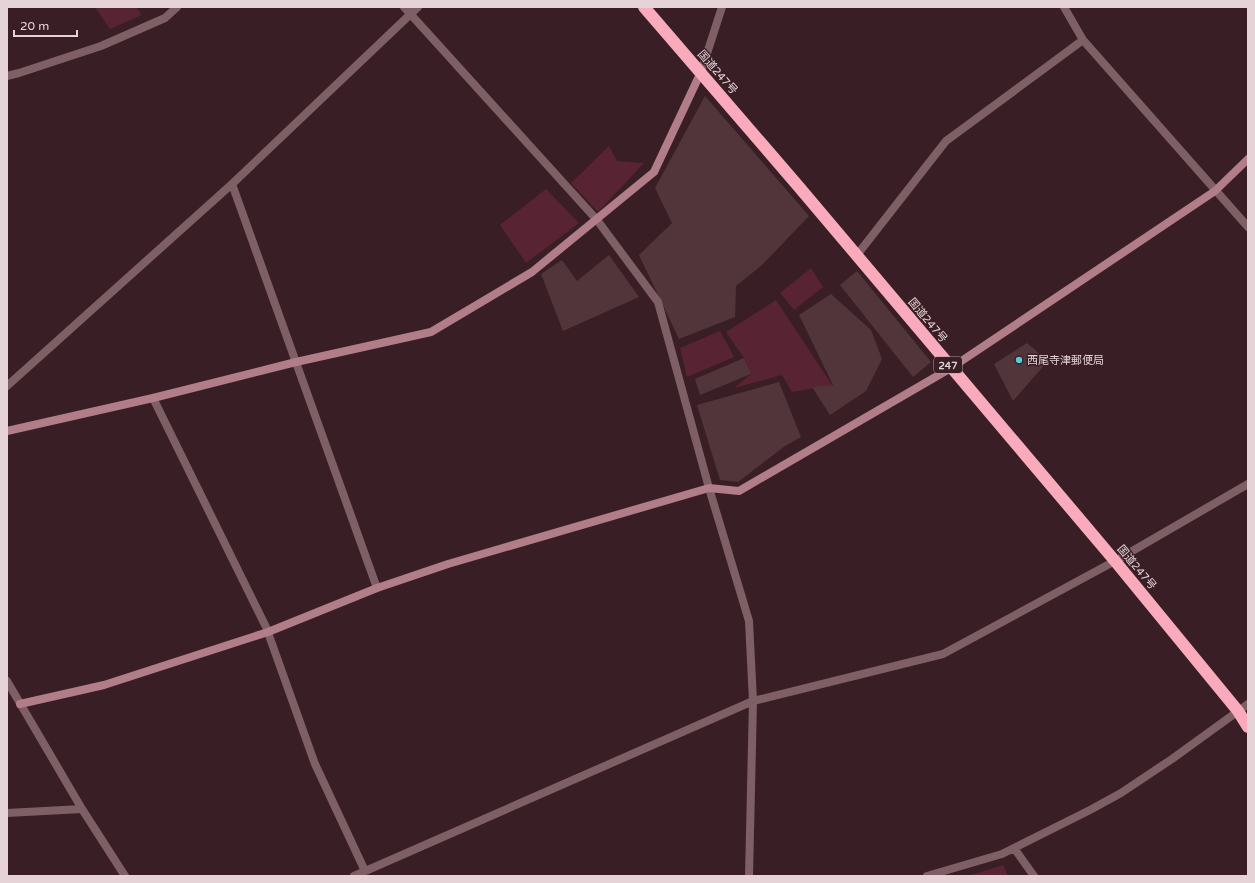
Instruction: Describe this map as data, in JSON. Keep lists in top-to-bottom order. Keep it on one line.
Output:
{"streets":{"highway":["国道247号","247"]},"places":["西尾寺津郵便局"],"scale_bar":"20 m"}
